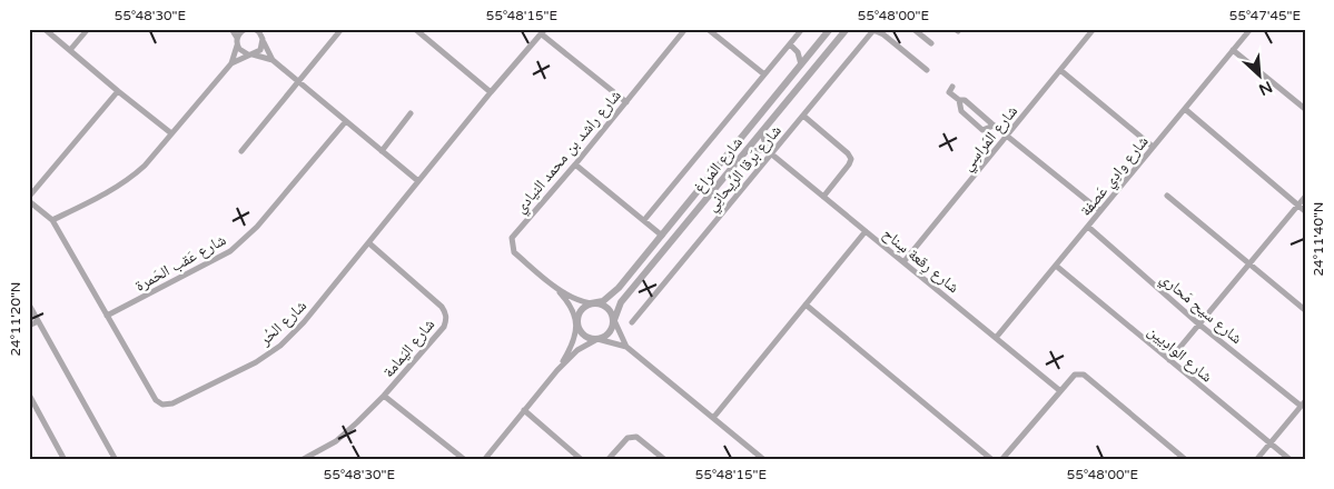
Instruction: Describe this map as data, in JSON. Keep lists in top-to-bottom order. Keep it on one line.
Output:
{"streets":{"street":["شارع المَراسِي","شارع راشد بن محمد النيادي","شارع المَراغ","شارع بَرقا الرِّيحانِي","شارع وادِي عَصفة","شارع رِقعة سِناح","شارع عَقب الحَمرة","شارع سيح مَحاري","شارع الحُر","شارع اليَمامة","شارع الوادِيين"]},"crossings":[["شارع المَراسِي","شارع رِقعة سِناح"],["شارع راشد بن محمد النيادي","شارع المَراغ"],["شارع بَرقا الرِّيحانِي","شارع رِقعة سِناح"],["شارع وادِي عَصفة","شارع رِقعة سِناح"],["شارع وادِي عَصفة","شارع سيح مَحاري"],["شارع وادِي عَصفة","شارع الوادِيين"],["شارع عَقب الحَمرة","شارع الحُر"],["شارع الحُر","شارع اليَمامة"]],"north":"bottom right","coordinates":["55°48'30\"E","55°48'15\"E","55°48'00\"E","55°47'45\"E","24°11'40\"N","24°11'20\"N"]}
